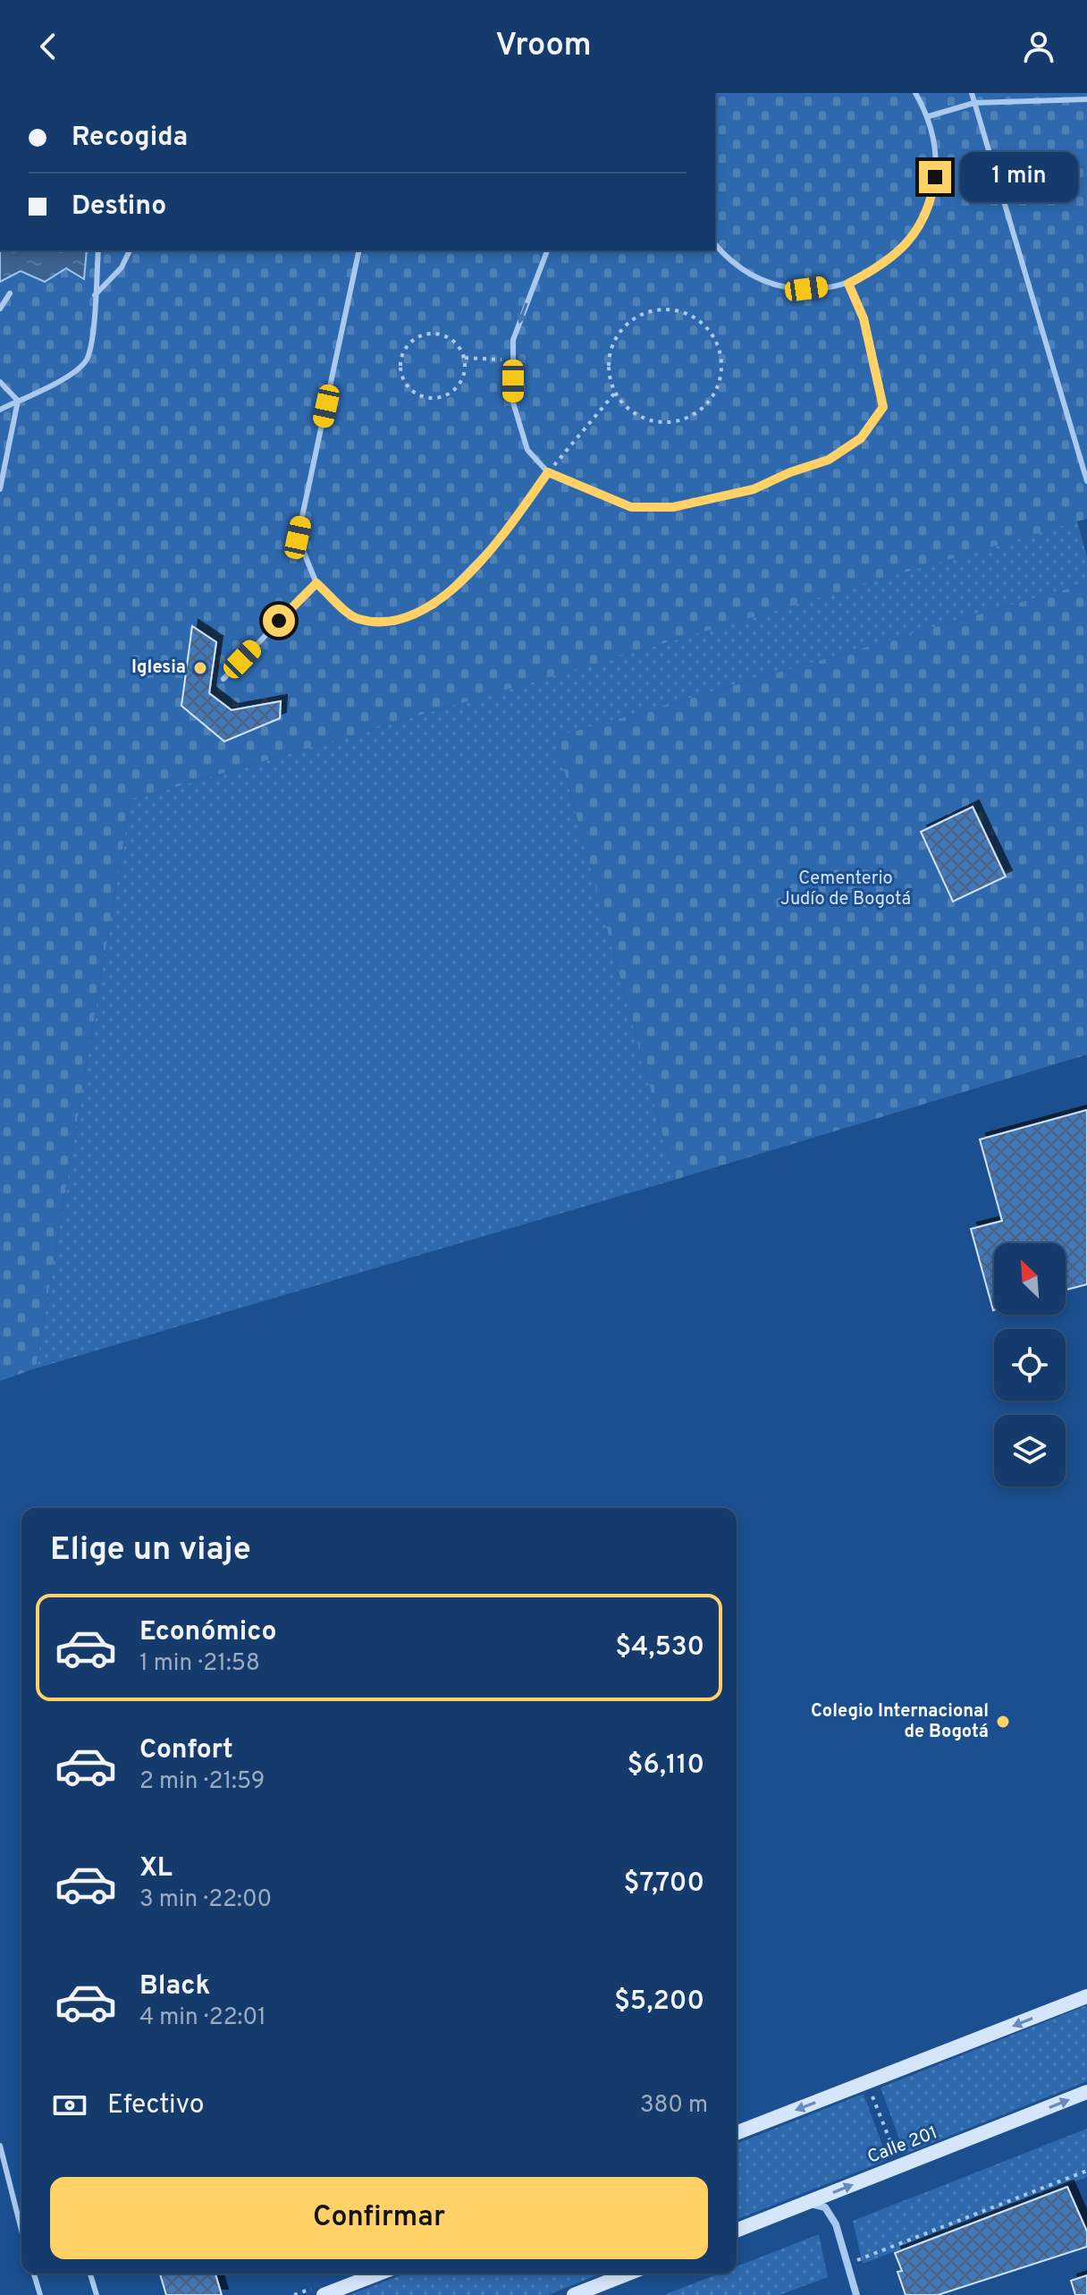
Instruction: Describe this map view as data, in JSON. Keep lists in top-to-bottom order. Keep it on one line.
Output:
{"streets":{"main road":["Calle 201"]},"parks":["Cementerio Judío de Bogotá"],"places":["Iglesia","Colegio Internacional de Bogotá"],"north":"top left","page":{"header":"Vroom","banner":["Recogida","Destino"],"bubble":"1 min","heading":"Elige un viaje","list":[{"name":"Económico","note":"1 min · 21:58","value":"$4,530"},{"name":"Confort","note":"2 min · 21:59","value":"$6,110"},{"name":"XL","note":"3 min · 22:00","value":"$7,700"},{"name":"Black","note":"4 min · 22:01","value":"$5,200"}],"pay":["Efectivo","380 m"],"buttons":"Confirmar"}}
